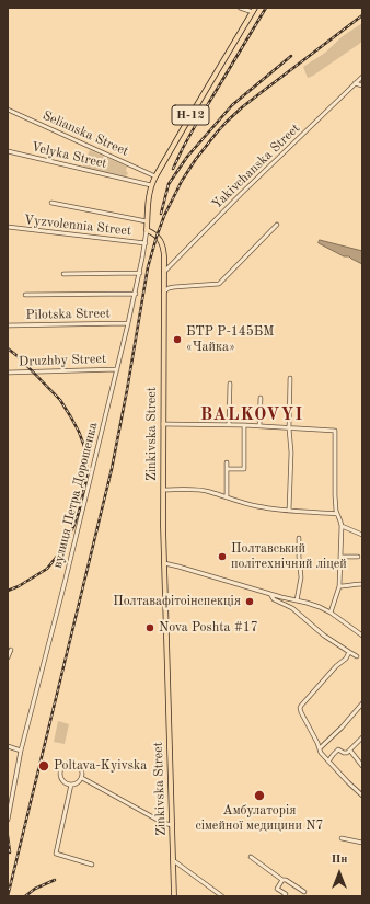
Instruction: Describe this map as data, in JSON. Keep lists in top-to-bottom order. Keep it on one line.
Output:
{"streets":{"main road":["Н-12","Zinkivska Street"],"street":["Selianska Street","Velyka Street","Yakivchanska Street","Vyzvolennia Street","Pilotska Street","Druzhby Street","вулиця Петра Дорошенка"]},"crossings":[["Н-12","Selianska Street"],["Н-12","Velyka Street"],["Н-12","Vyzvolennia Street"],["Н-12","Zinkivska Street"],["Н-12","вулиця Петра Дорошенка"],["Yakivchanska Street","Zinkivska Street"],["Vyzvolennia Street","вулиця Петра Дорошенка"],["Pilotska Street","вулиця Петра Дорошенка"],["Druzhby Street","вулиця Петра Дорошенка"]],"districts":["BALKOVYI"],"places":["БТР Р-145БМ «Чайка»","Полтавський політехнічний ліцей","Полтавафітоінспекція","Nova Poshta #17","Poltava-Kyivska","Амбулаторія сімейної медицини N7"],"north":"top"}
